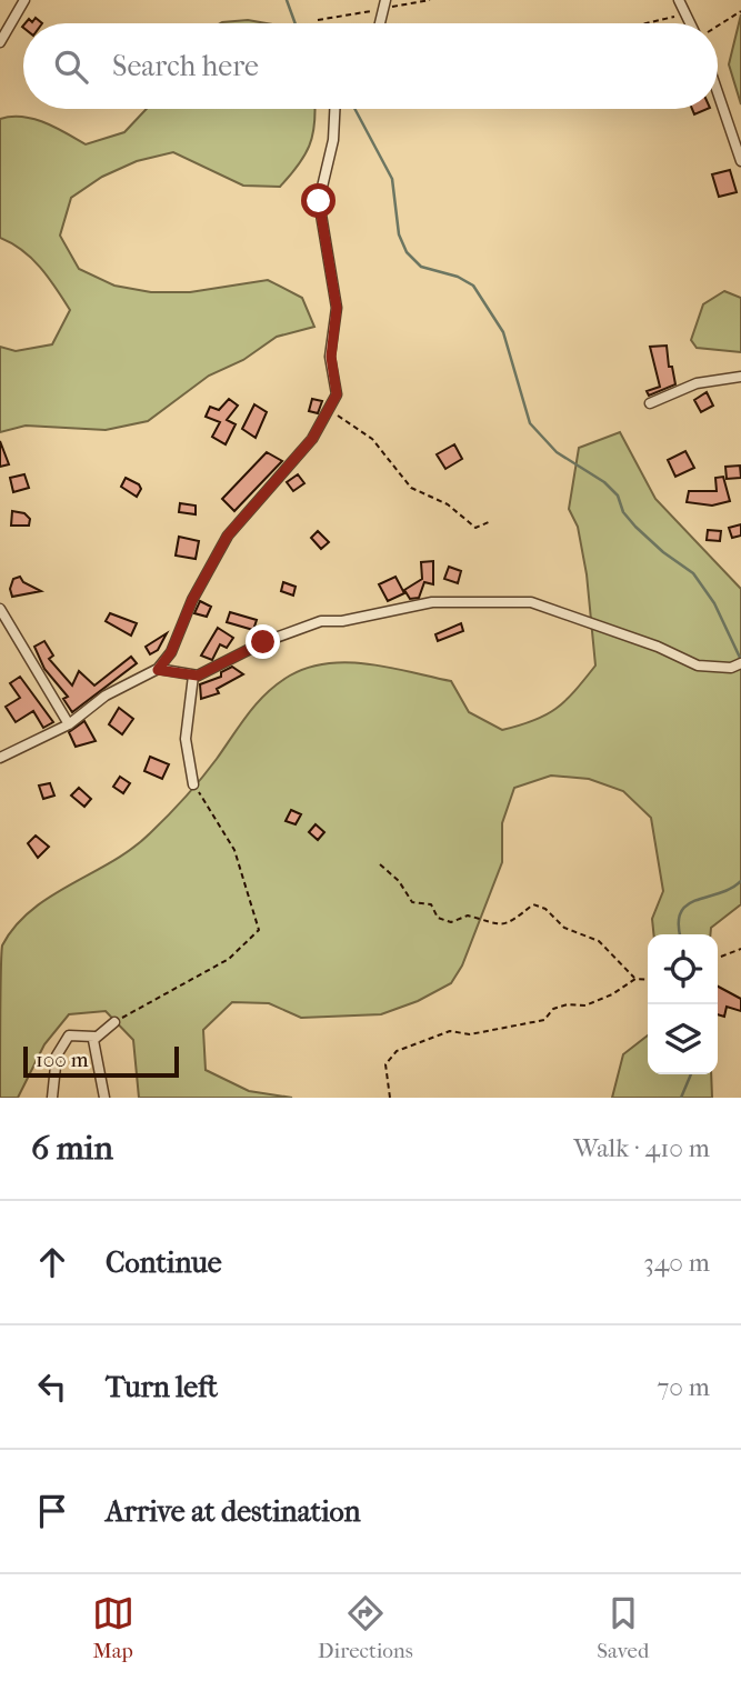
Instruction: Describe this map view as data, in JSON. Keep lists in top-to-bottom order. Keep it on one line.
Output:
{"scale_bar":"100 m","page":{"search":"Search here","scale":"100 m","heading":["6 min","Walk · 410 m"],"list":[["Continue","340 m"],["Turn left","70 m"],"Arrive at destination"],"nav":["Map","Directions","Saved"]}}
